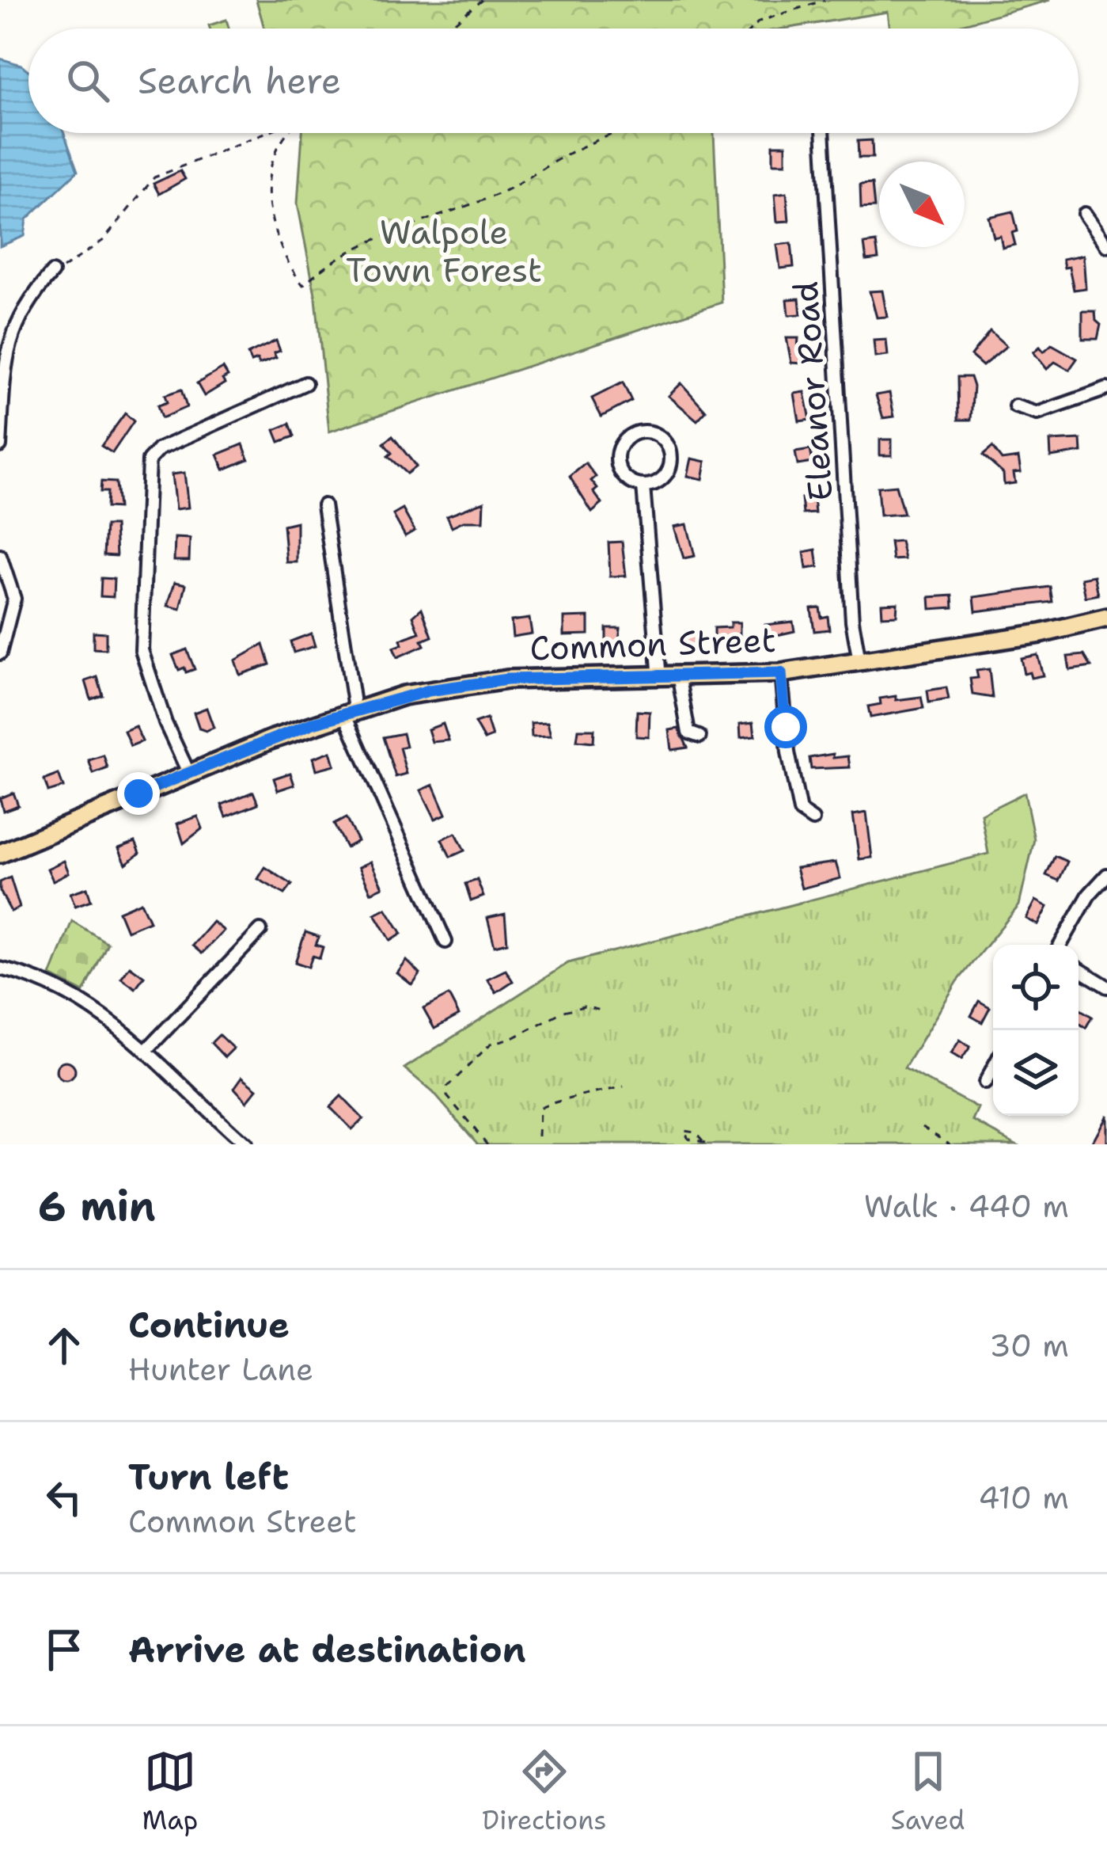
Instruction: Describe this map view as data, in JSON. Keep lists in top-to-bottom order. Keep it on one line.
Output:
{"streets":{"main road":["Common Street"],"street":["Eleanor Road"]},"crossings":[["Eleanor Road","Common Street"]],"parks":["Walpole Town Forest"],"north":"bottom right","page":{"search":"Search here","heading":["6 min","Walk · 440 m"],"list":[["Continue","Hunter Lane","30 m"],["Turn left","Common Street","410 m"],"Arrive at destination"],"nav":["Map","Directions","Saved"]}}
